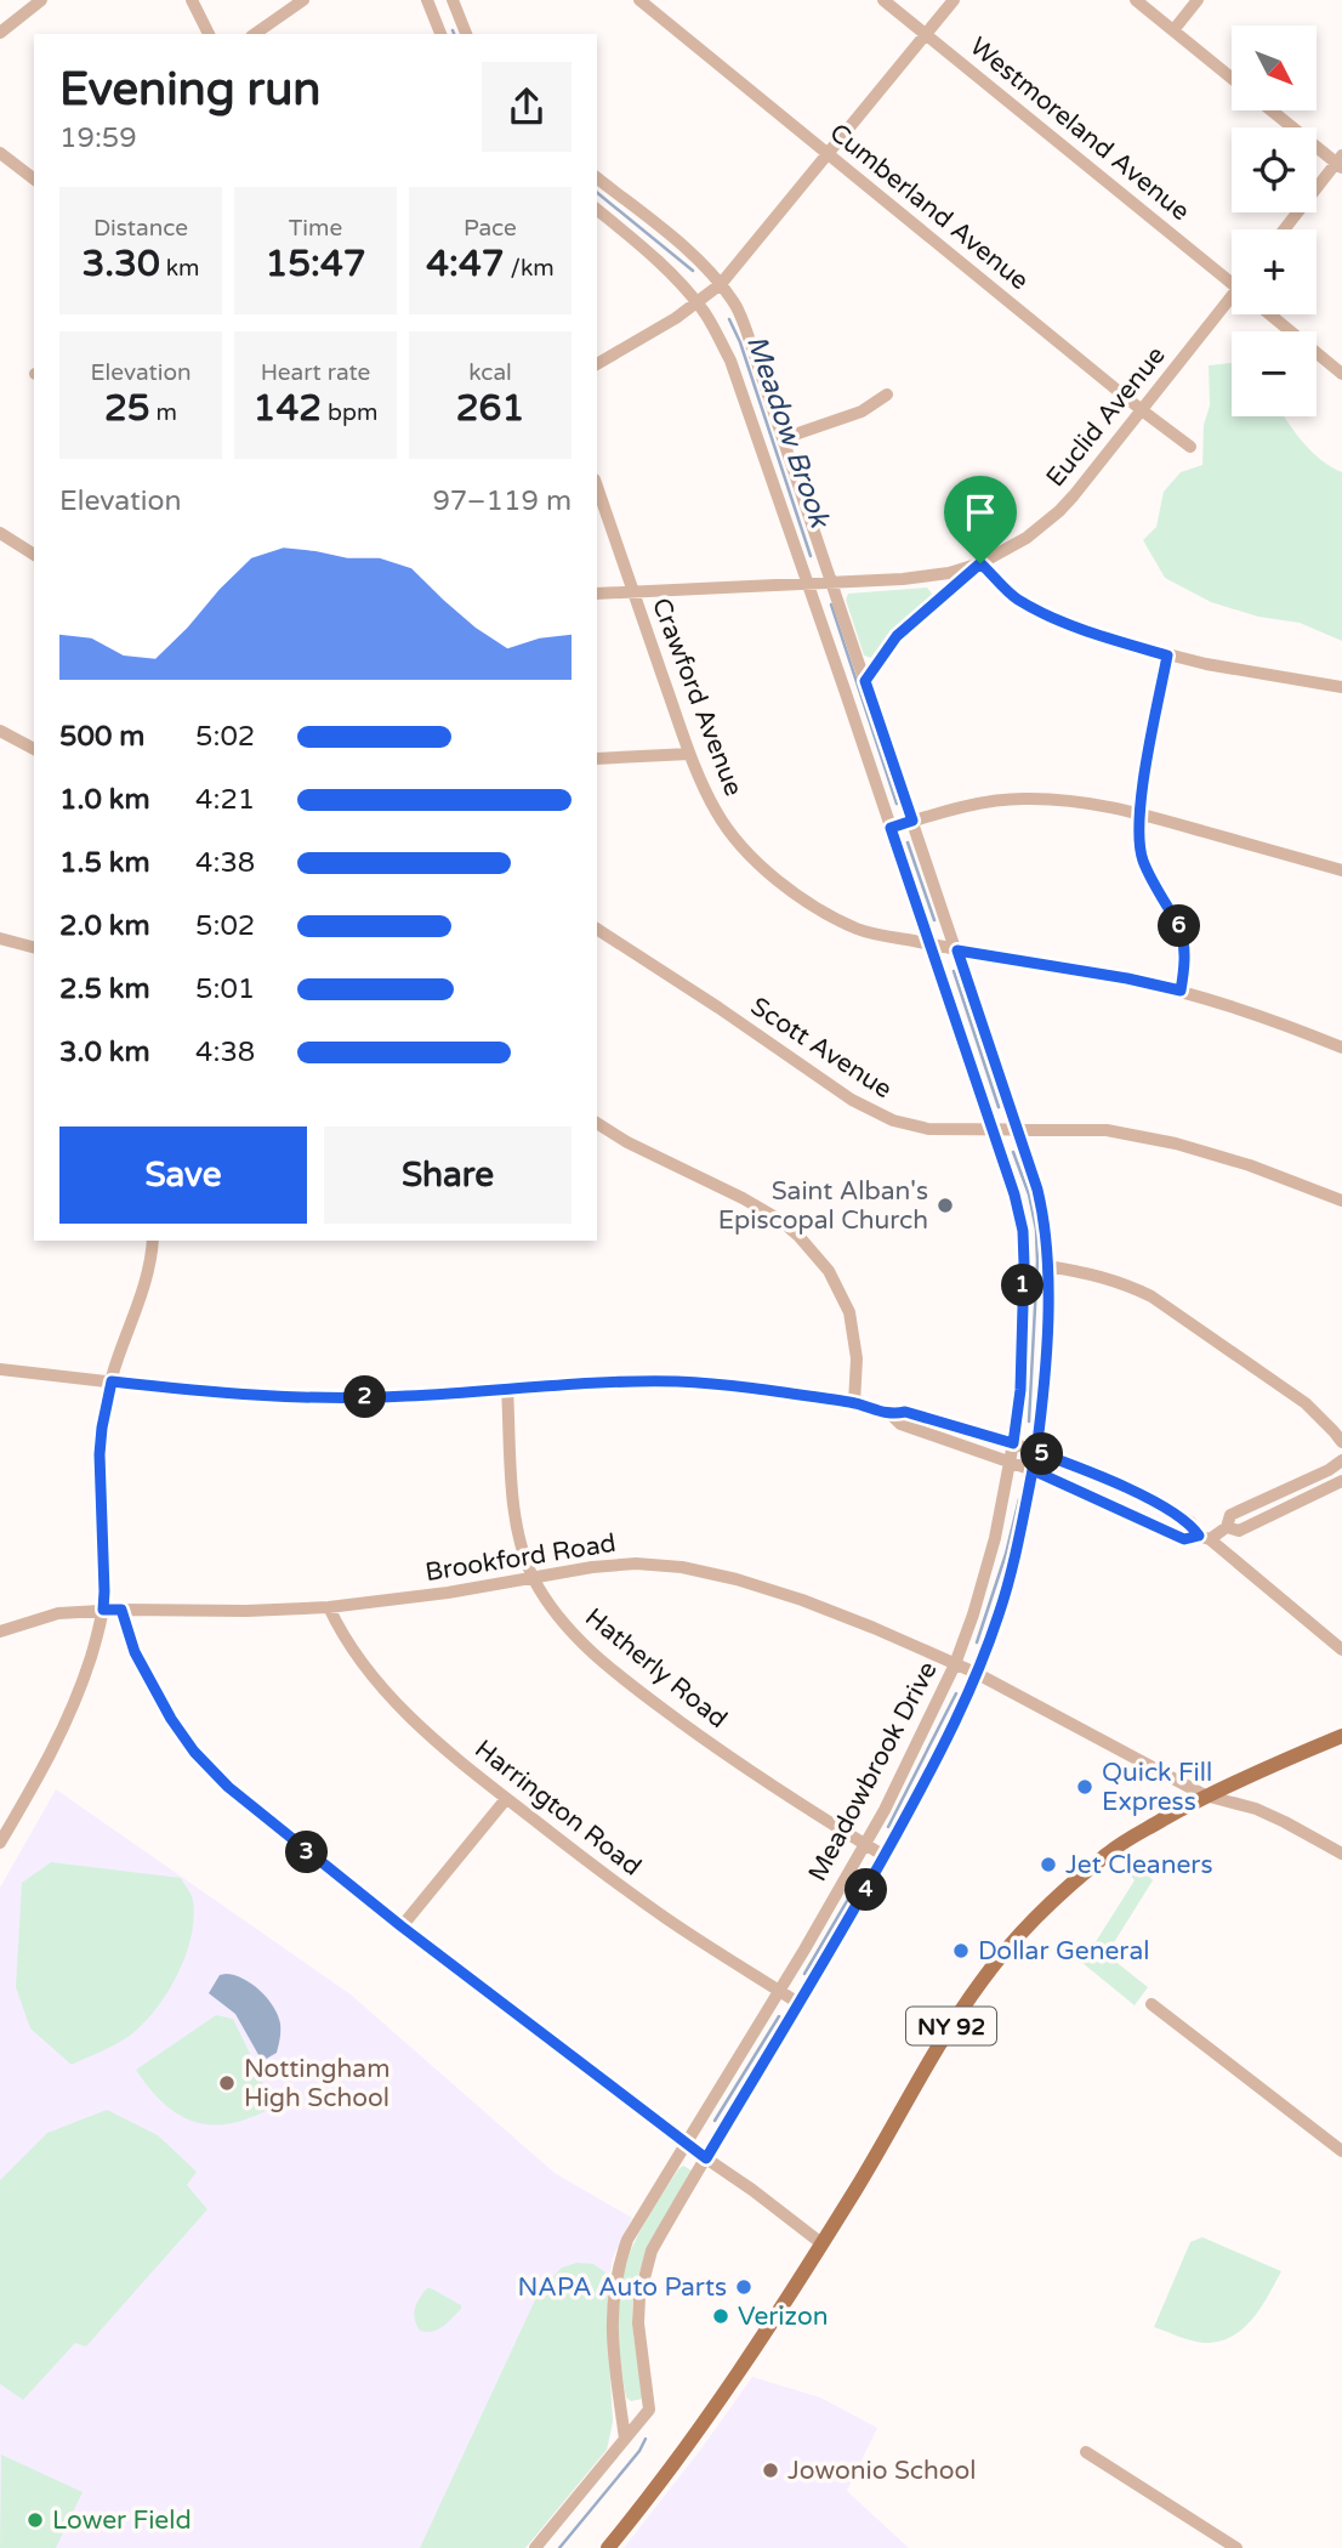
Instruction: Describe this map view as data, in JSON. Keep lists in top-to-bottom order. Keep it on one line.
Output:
{"streets":{"main road":["NY 92"],"street":["Westmoreland Avenue","Cumberland Avenue","Euclid Avenue","Crawford Avenue","Scott Avenue","Brookford Road","Hatherly Road","Meadowbrook Drive","Harrington Road"]},"crossings":[["Cumberland Avenue","Euclid Avenue"],["Euclid Avenue","Crawford Avenue"],["Euclid Avenue","Meadowbrook Drive"],["Crawford Avenue","Meadowbrook Drive"],["Scott Avenue","Meadowbrook Drive"],["Brookford Road","Hatherly Road"],["Brookford Road","Meadowbrook Drive"],["Brookford Road","Harrington Road"],["Brookford Road","NY 92"],["Hatherly Road","Meadowbrook Drive"],["Meadowbrook Drive","Harrington Road"]],"water":["Meadow Brook"],"places":["Saint Alban's Episcopal Church","Quick Fill Express","Jet Cleaners","Dollar General","Nottingham High School","NAPA Auto Parts","Verizon","Jowonio School","Lower Field"],"north":"bottom right","page":{"map_buttons":["+","−"],"heading":["Evening run","19:59"],"stats":[["Distance","3.30 km"],["Time","15:47"],["Pace","4:47 /km"],["Elevation","25 m"],["Heart rate","142 bpm"],["kcal","261"]],"chart":["Elevation","97–119 m"],"list":[{"name":"500 m","note":"5:02"},{"name":"1.0 km","note":"4:21"},{"name":"1.5 km","note":"4:38"},{"name":"2.0 km","note":"5:02"},{"name":"2.5 km","note":"5:01"},{"name":"3.0 km","note":"4:38"}],"pins":["6","1","2","5","3","4"],"buttons":["Save","Share"]}}
